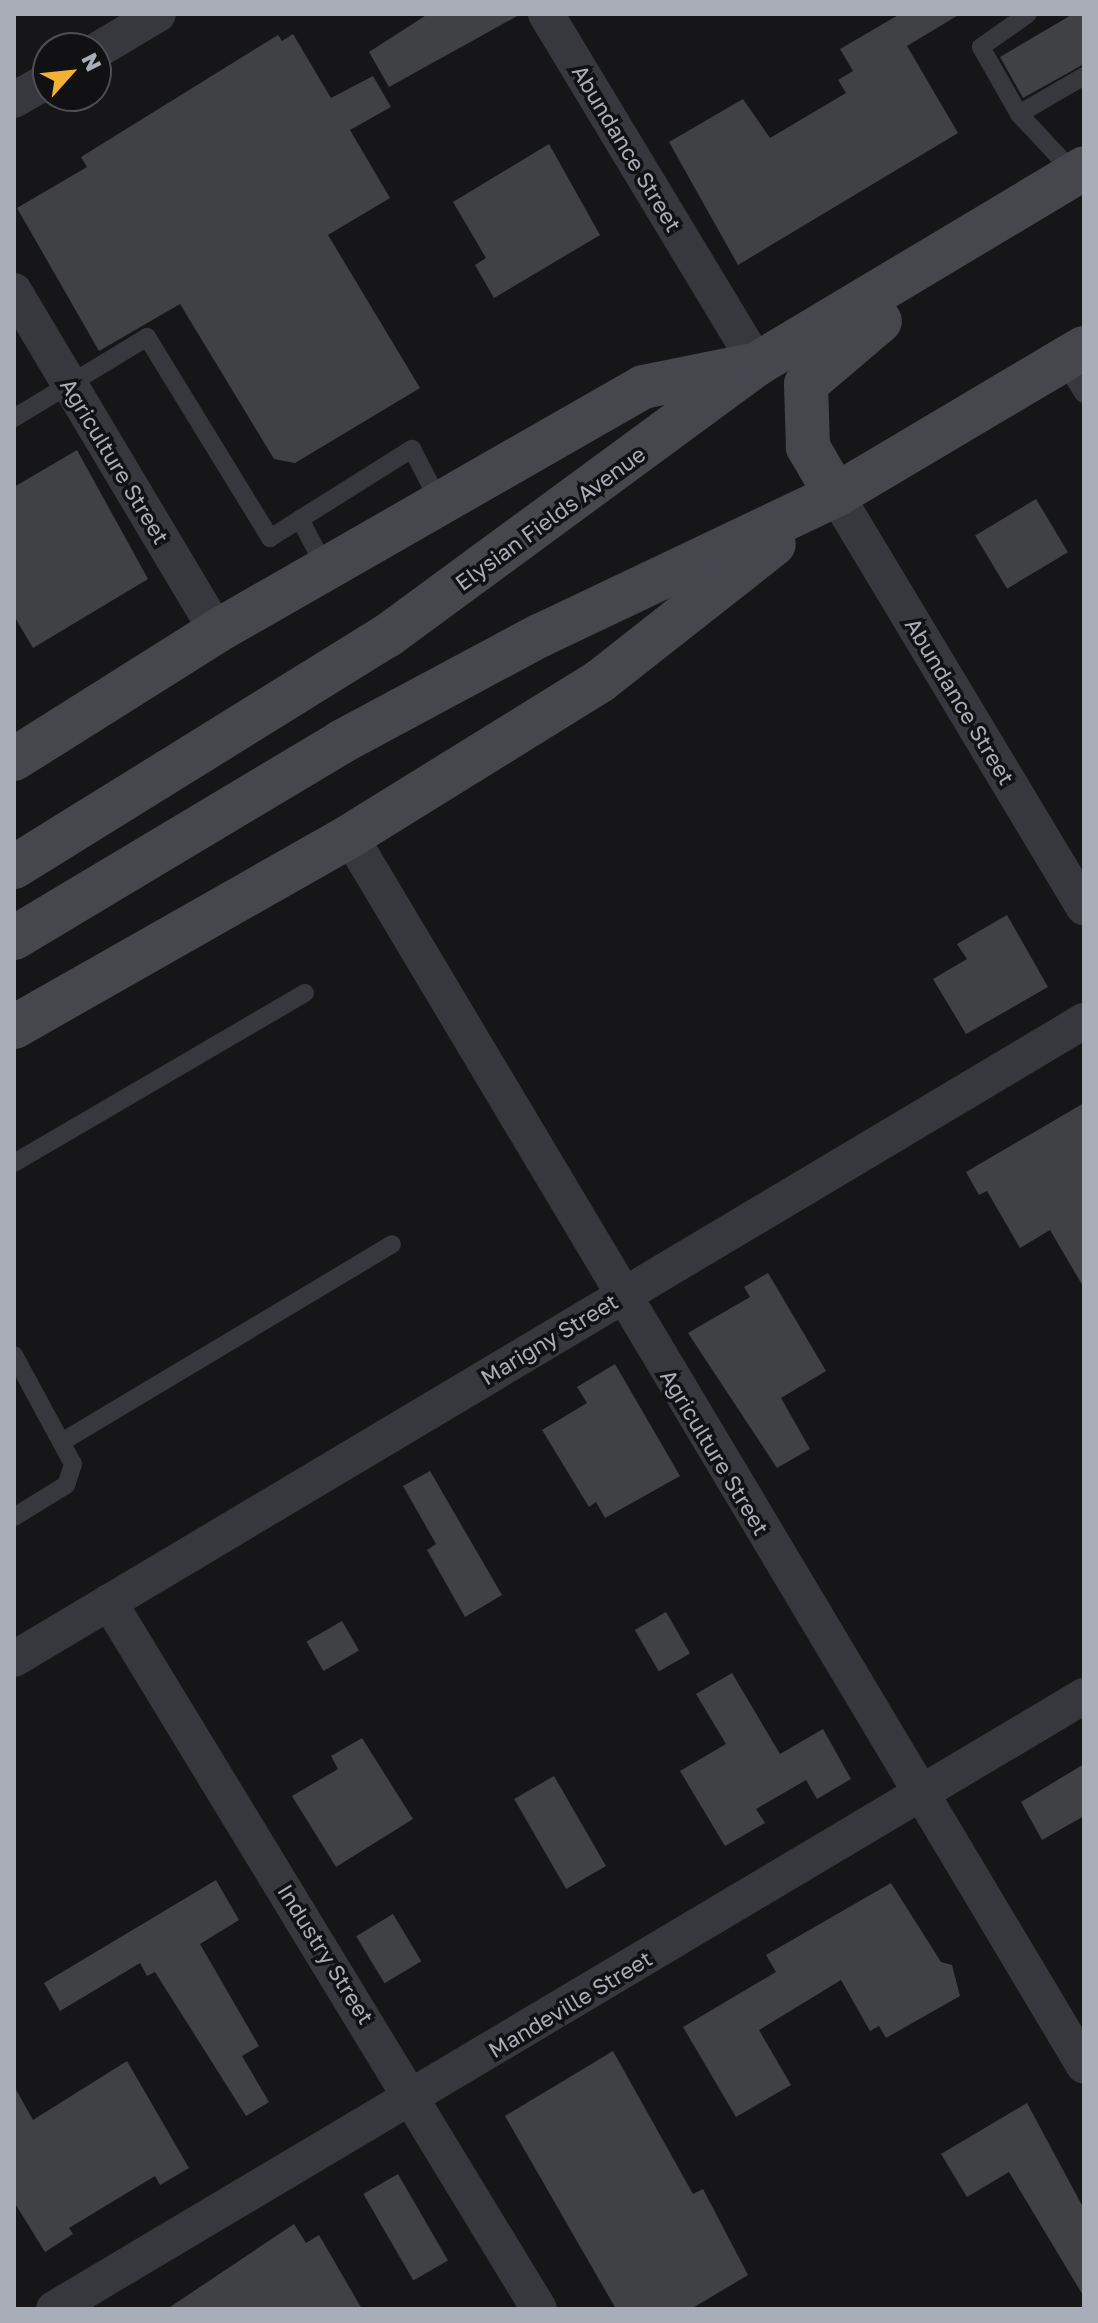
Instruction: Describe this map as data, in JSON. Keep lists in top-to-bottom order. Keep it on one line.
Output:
{"streets":{"main road":["Elysian Fields Avenue"],"street":["Abundance Street","Agriculture Street","Marigny Street","Industry Street","Mandeville Street"]},"crossings":[["Abundance Street","Elysian Fields Avenue"],["Agriculture Street","Marigny Street"],["Agriculture Street","Mandeville Street"],["Marigny Street","Industry Street"],["Industry Street","Mandeville Street"]],"north":"top right"}
